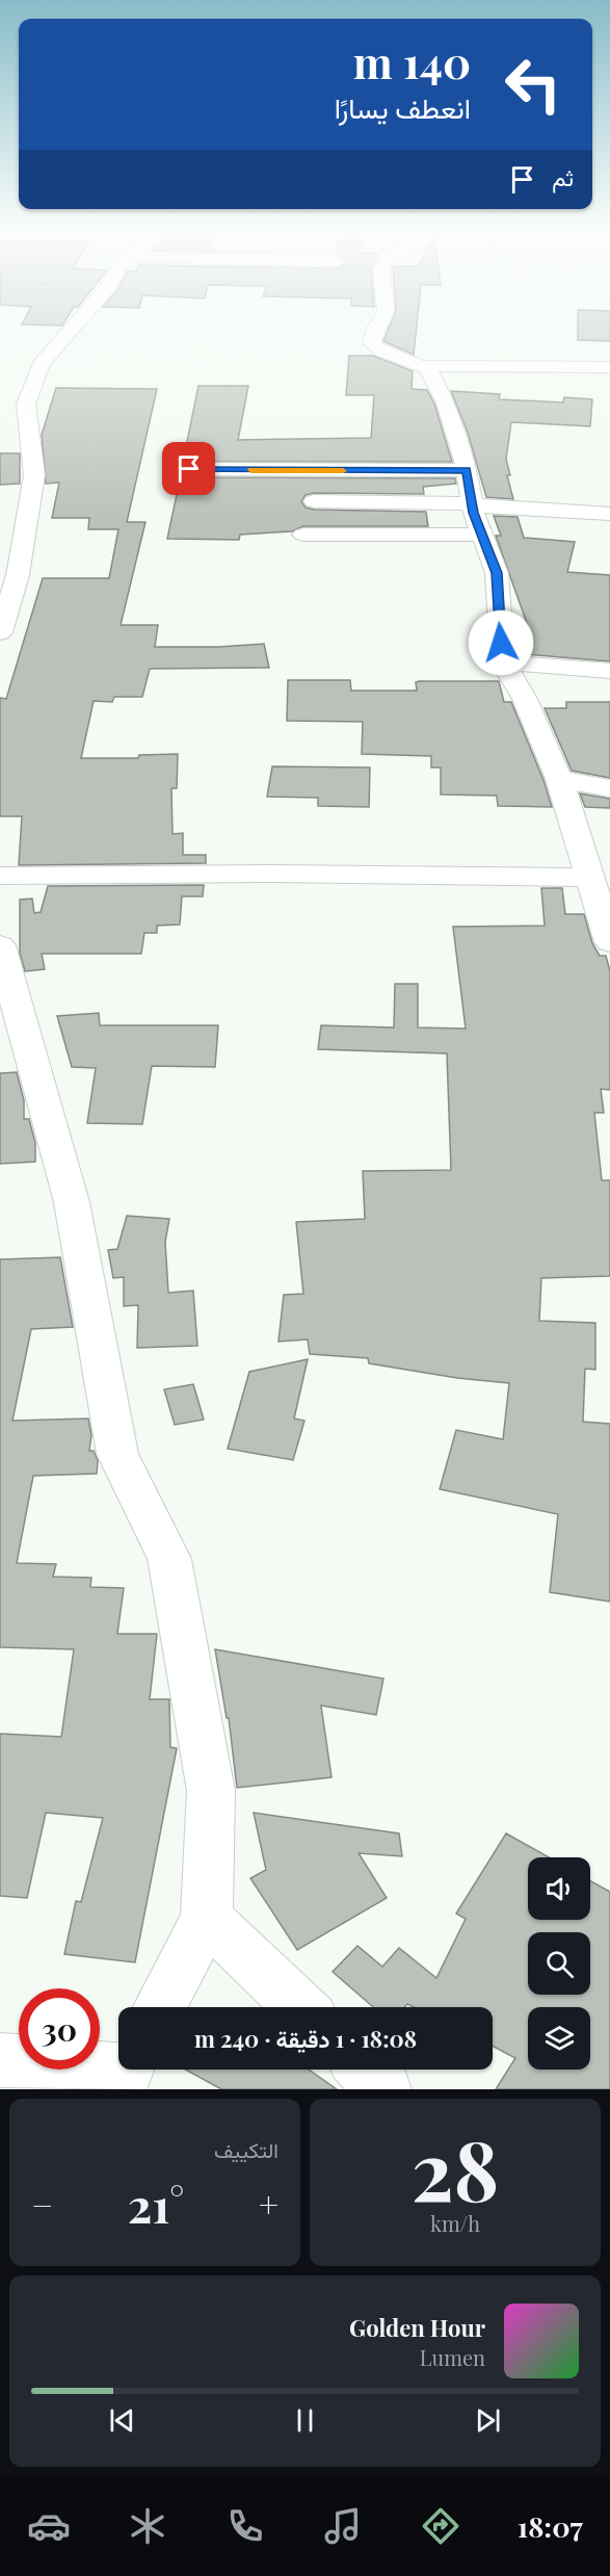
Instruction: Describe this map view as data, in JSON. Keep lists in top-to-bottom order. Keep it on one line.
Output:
{"page":{"turn":["140 m","انعطف يسارًا"],"then":"ثم","limit":"30","trip":"18:08 · 1 دقيقة · 240 m","tile":[["28","km/h"],"التكييف"],"heat":["−","21°","+"],"song":["Golden Hour","Lumen"],"tabs":"18:07"}}
